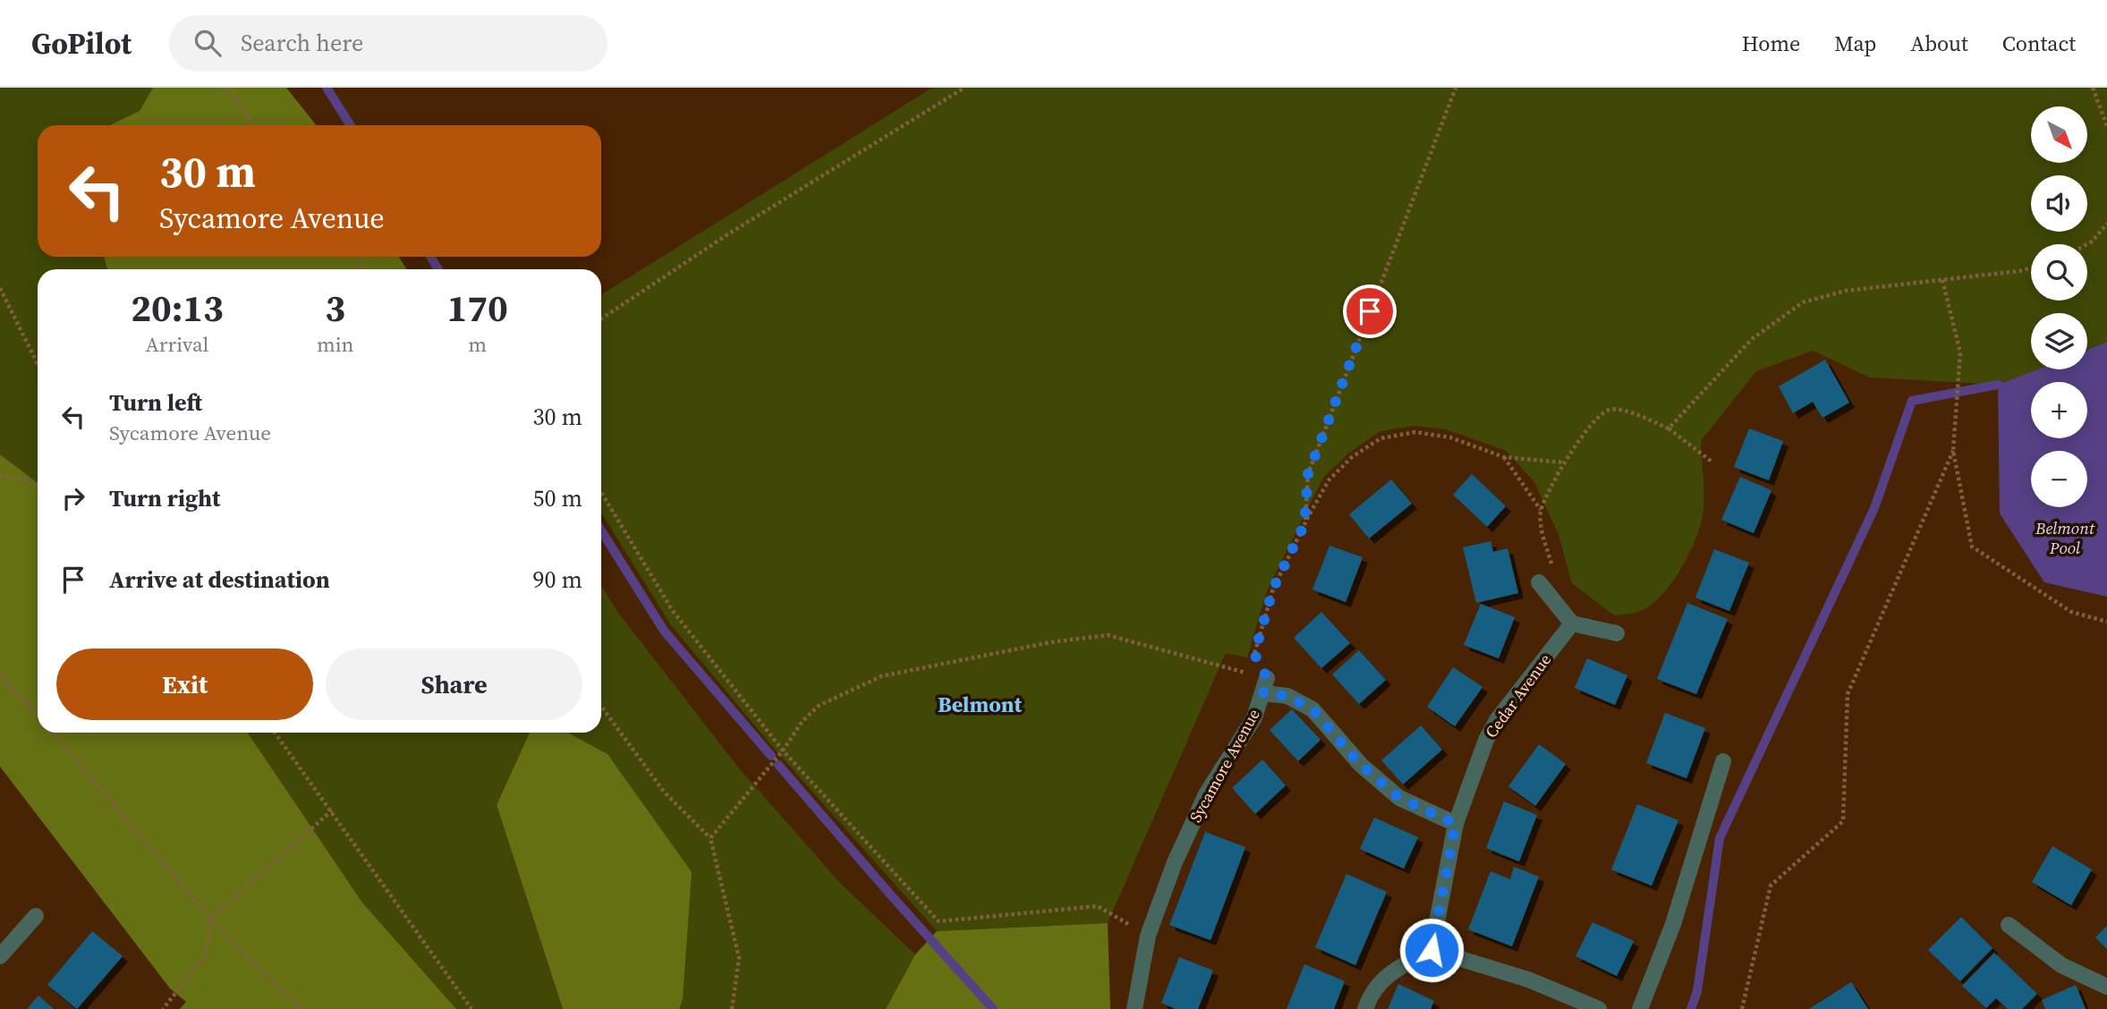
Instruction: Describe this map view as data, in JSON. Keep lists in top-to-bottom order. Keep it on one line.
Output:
{"streets":{"street":["Cedar Avenue","Sycamore Avenue"]},"crossings":[["Cedar Avenue","Sycamore Avenue"]],"districts":["Belmont"],"water":["Belmont Pool"],"north":"bottom right","page":{"header":"GoPilot","search":"Search here","nav":["Home","Map","About","Contact"],"map_buttons":["+","−"],"turn":["30 m","Sycamore Avenue"],"eta":["20:13","Arrival","3","min","170","m"],"list":[{"name":"Turn left","note":"Sycamore Avenue","value":"30 m"},{"name":"Turn right","value":"50 m"},{"name":"Arrive at destination","value":"90 m"}],"buttons":["Exit","Share"]}}
